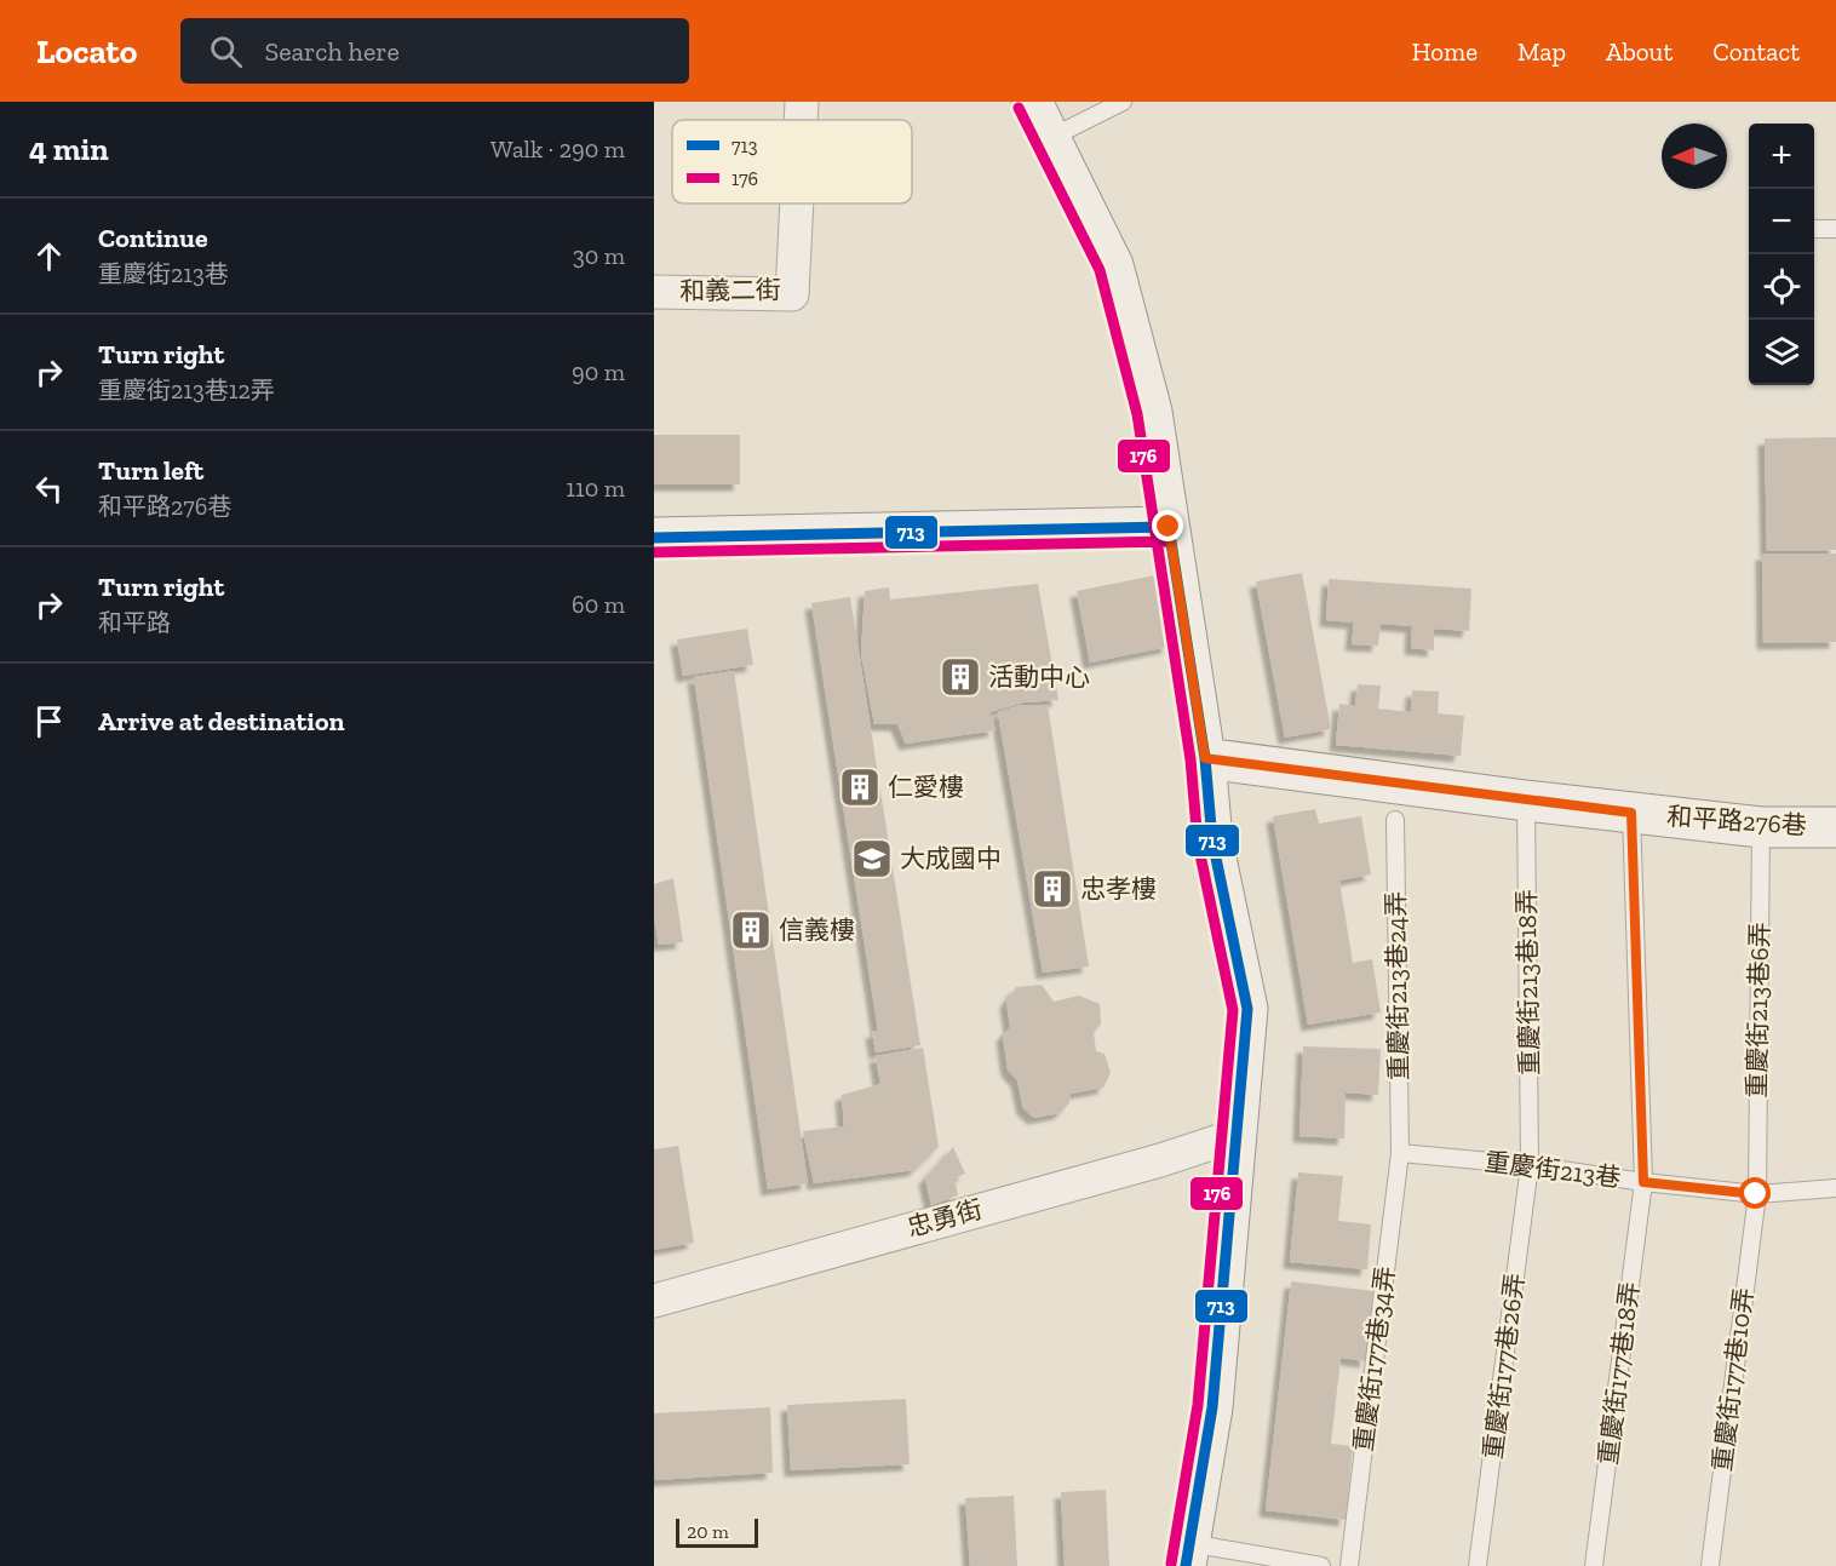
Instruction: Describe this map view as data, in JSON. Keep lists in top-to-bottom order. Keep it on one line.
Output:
{"streets":{"street":["和義二街","和平路276巷","忠勇街"],"lane":["重慶街213巷18弄","重慶街213巷24弄","重慶街213巷6弄","重慶街213巷","重慶街177巷34弄","重慶街177巷26弄","重慶街177巷18弄","重慶街177巷10弄"]},"crossings":[["和平路276巷","重慶街213巷18弄"],["和平路276巷","重慶街213巷6弄"],["和平路276巷","重慶街177巷18弄"],["重慶街213巷18弄","重慶街213巷"],["重慶街213巷18弄","重慶街177巷26弄"],["重慶街213巷24弄","重慶街213巷"],["重慶街213巷24弄","重慶街177巷34弄"],["重慶街213巷6弄","重慶街213巷"],["重慶街213巷6弄","重慶街177巷10弄"],["重慶街213巷","重慶街177巷34弄"],["重慶街213巷","重慶街177巷26弄"],["重慶街213巷","重慶街177巷18弄"],["重慶街213巷","重慶街177巷10弄"]],"places":{"building":["活動中心","仁愛樓","忠孝樓","信義樓"],"school or university":["大成國中"]},"lines":["transit line 176","transit line 713"],"legend":["713","176"],"scale_bar":"20 m","north":"left","page":{"header":"Locato","search":"Search here","nav":["Home","Map","About","Contact"],"heading":["4 min","Walk · 290 m"],"map_buttons":["+","−"],"list":[["Continue","重慶街213巷","30 m"],["Turn right","重慶街213巷12弄","90 m"],["Turn left","和平路276巷","110 m"],["Turn right","和平路","60 m"],"Arrive at destination"],"scale":"20 m"}}
